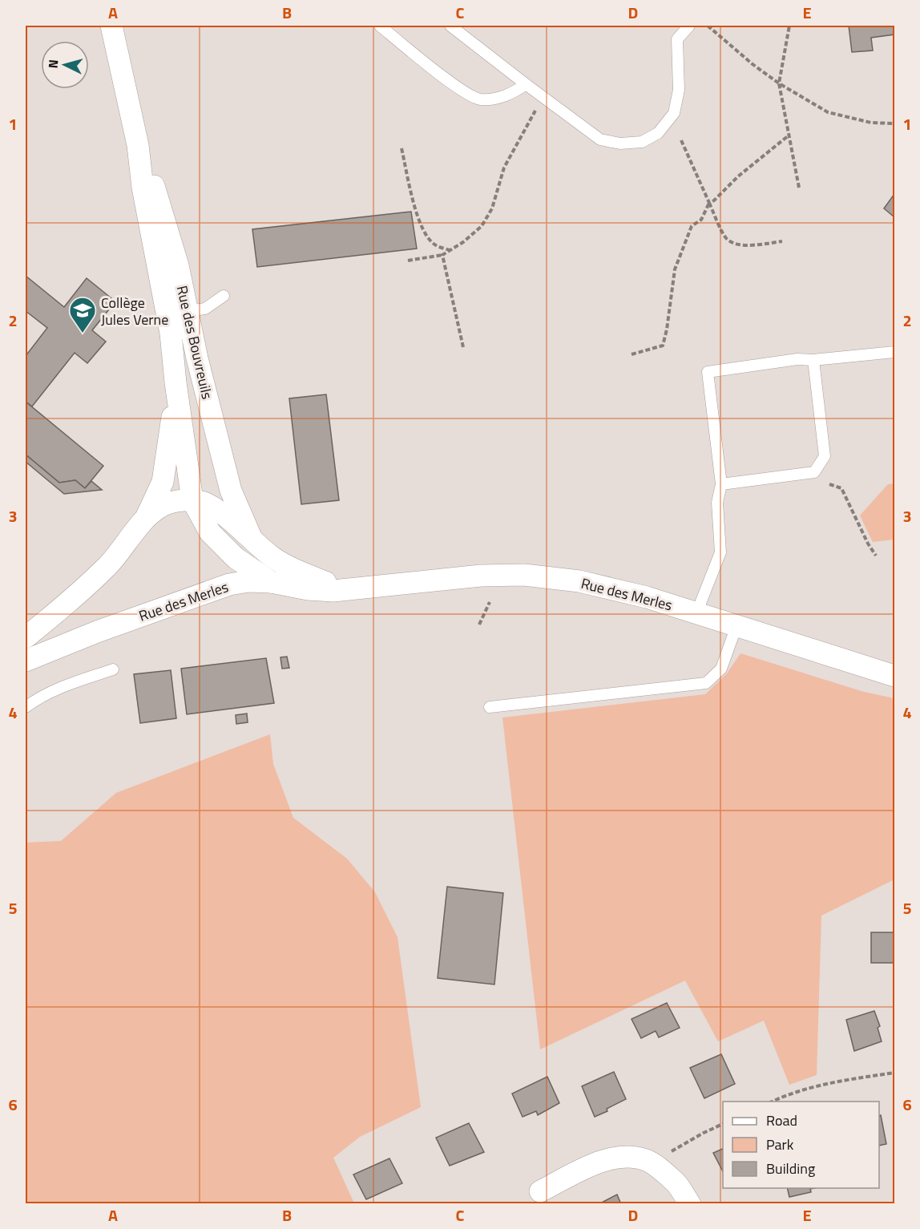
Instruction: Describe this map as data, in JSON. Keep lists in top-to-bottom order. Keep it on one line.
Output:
{"streets":{"street":["Rue des Bouvreuils","Rue des Merles"]},"crossings":[["Rue des Bouvreuils","Rue des Merles"]],"places":{"school or university":["Collège Jules Verne"]},"legend":["Road","Park","Building"],"north":"left","grid":{"columns":["A","B","C","D","E"],"rows":["1","2","3","4","5","6"]}}
